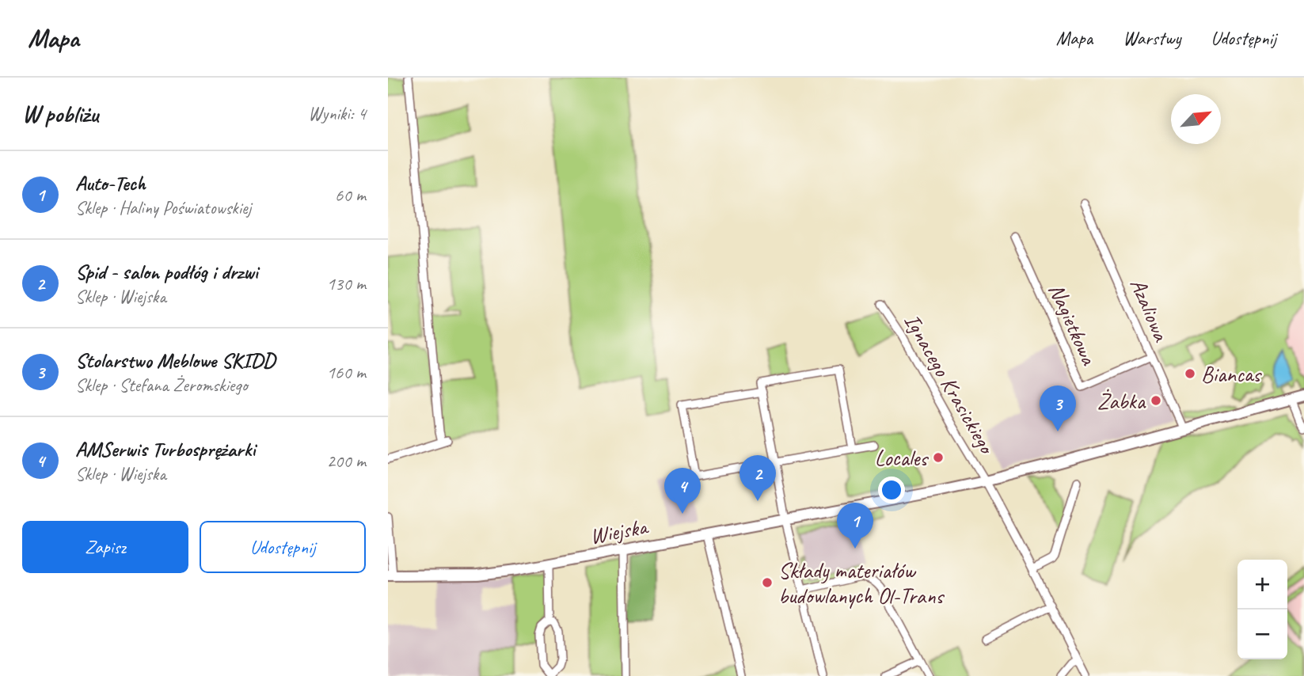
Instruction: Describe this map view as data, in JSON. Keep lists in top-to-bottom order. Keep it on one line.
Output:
{"streets":{"street":["Azaliowa","Nagietkowa","Ignacego Krasickiego","Wiejska"]},"crossings":[["Azaliowa","Nagietkowa"],["Azaliowa","Wiejska"],["Ignacego Krasickiego","Wiejska"]],"places":["Biancas","Żabka","Locales","Składy materiałów budowlanych Ol-Trans"],"north":"top right","page":{"header":"Mapa","nav":["Mapa","Warstwy","Udostępnij"],"heading":["W pobliżu","Wyniki: 4"],"list":[{"mark":"1","name":"Auto-Tech","note":"Sklep · Haliny Poświatowskiej","value":"60 m"},{"mark":"2","name":"Spid - salon podłóg i drzwi","note":"Sklep · Wiejska","value":"130 m"},{"mark":"3","name":"Stolarstwo Meblowe SKIDD","note":"Sklep · Stefana Żeromskiego","value":"160 m"},{"mark":"4","name":"AMSerwis Turbosprężarki","note":"Sklep · Wiejska","value":"200 m"}],"pins":["3","2","4","1"],"buttons":["Zapisz","Udostępnij"],"map_buttons":["+","−"]}}
